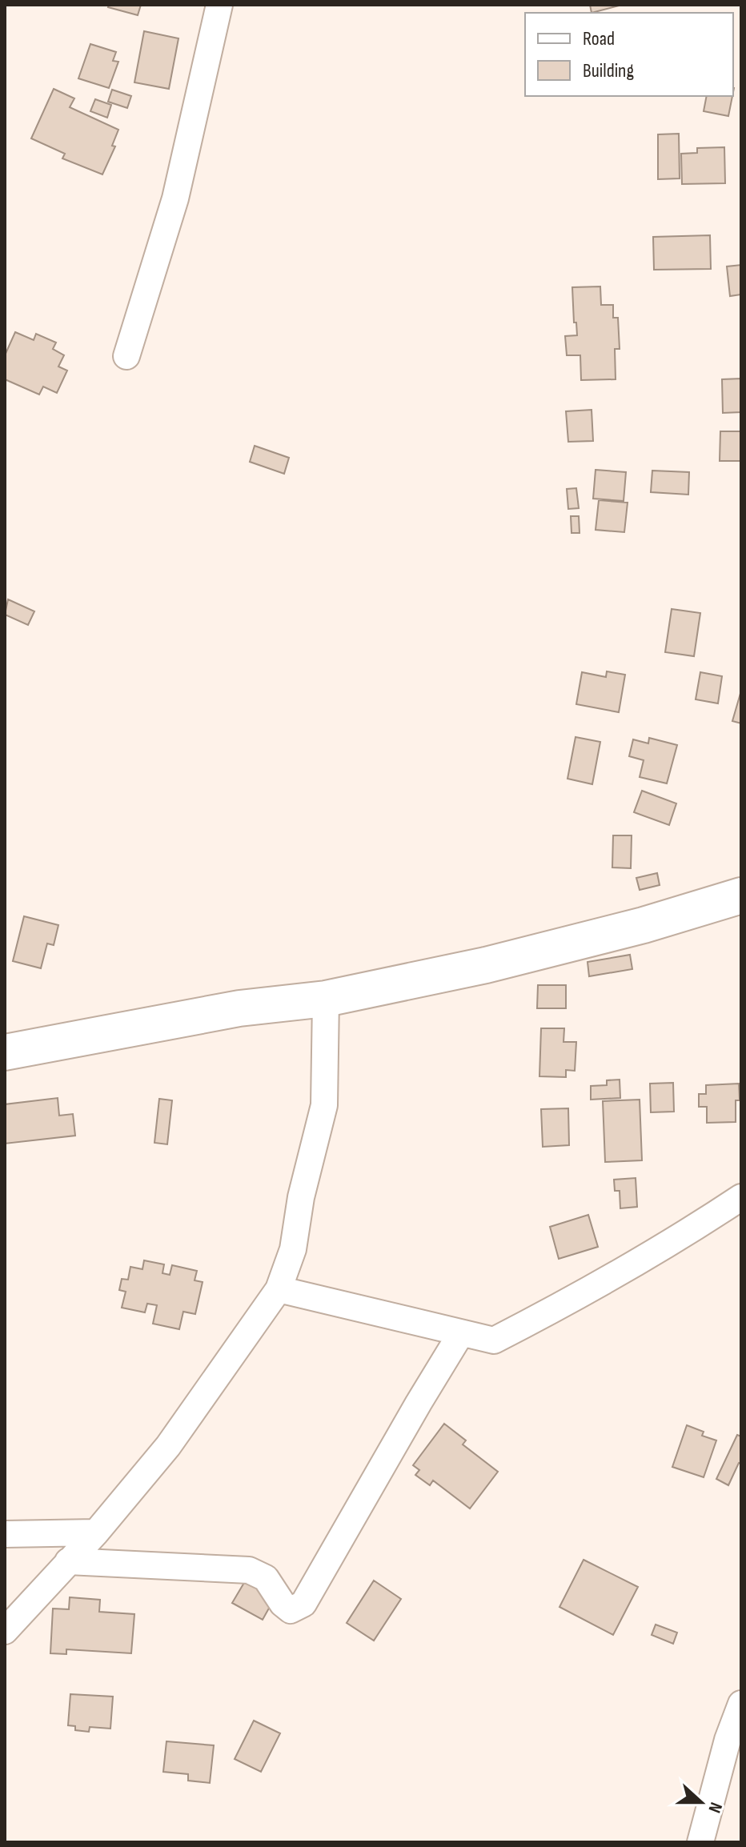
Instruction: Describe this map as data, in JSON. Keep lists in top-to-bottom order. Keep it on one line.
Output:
{"legend":["Road","Building"],"north":"right"}
